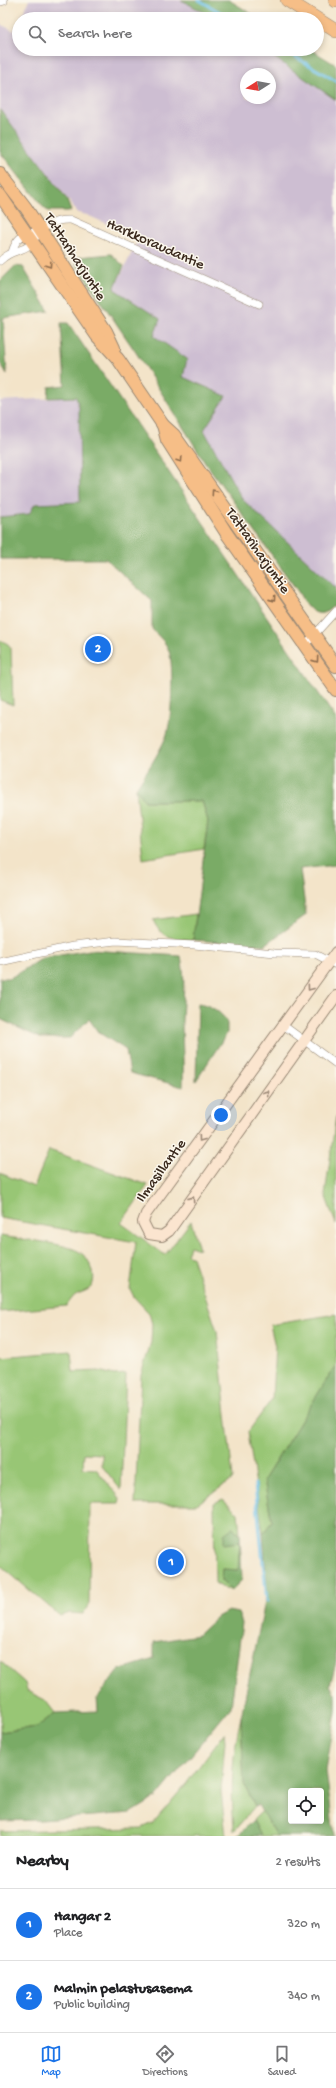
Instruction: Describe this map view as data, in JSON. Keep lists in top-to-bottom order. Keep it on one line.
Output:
{"streets":{"main road":["Tattariharjuntie","Ilmasillantie"],"street":["Harkkoraudantie"]},"crossings":[["Harkkoraudantie","Tattariharjuntie"]],"north":"left","page":{"search":"Search here","pins":["2","1"],"heading":["Nearby","2 results"],"list":[{"mark":"1","name":"Hangar 2","note":"Place","value":"320 m"},{"mark":"2","name":"Malmin pelastusasema","note":"Public building","value":"340 m"}],"nav":["Map","Directions","Saved"]}}
